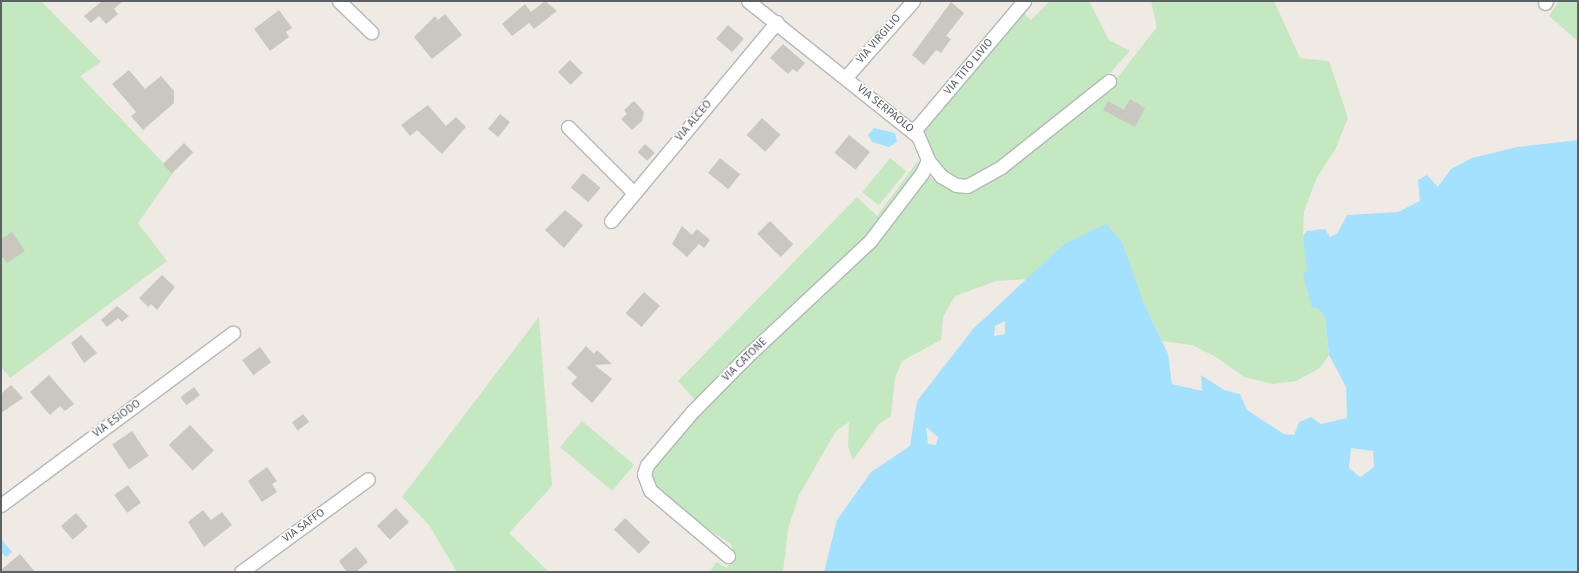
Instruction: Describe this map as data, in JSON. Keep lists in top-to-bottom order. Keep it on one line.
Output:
{"streets":{"street":["VIA VIRGILIO","VIA TITO LIVIO","VIA SERPAOLO","VIA ALCEO","VIA CATONE","VIA ESIODO","VIA SAFFO"]},"crossings":[["VIA VIRGILIO","VIA SERPAOLO"],["VIA TITO LIVIO","VIA SERPAOLO"],["VIA SERPAOLO","VIA ALCEO"],["VIA SERPAOLO","VIA CATONE"]]}
